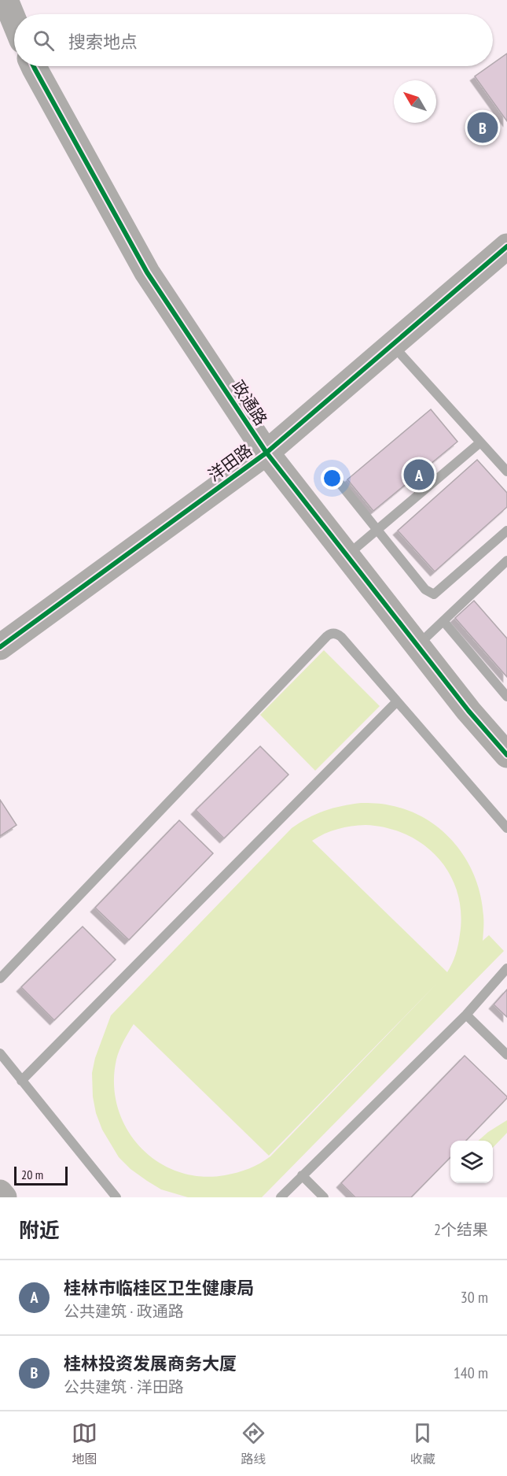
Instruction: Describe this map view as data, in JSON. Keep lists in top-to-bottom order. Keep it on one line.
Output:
{"streets":{"street":["政通路","洋田路"]},"crossings":[["政通路","洋田路"]],"scale_bar":"20 m","north":"top left","page":{"search":"搜索地点","pins":["B","A"],"scale":"20 m","heading":["附近","2个结果"],"list":[{"mark":"A","name":"桂林市临桂区卫生健康局","note":"公共建筑 · 政通路","value":"30 m"},{"mark":"B","name":"桂林投资发展商务大厦","note":"公共建筑 · 洋田路","value":"140 m"}],"nav":["地图","路线","收藏"]}}
